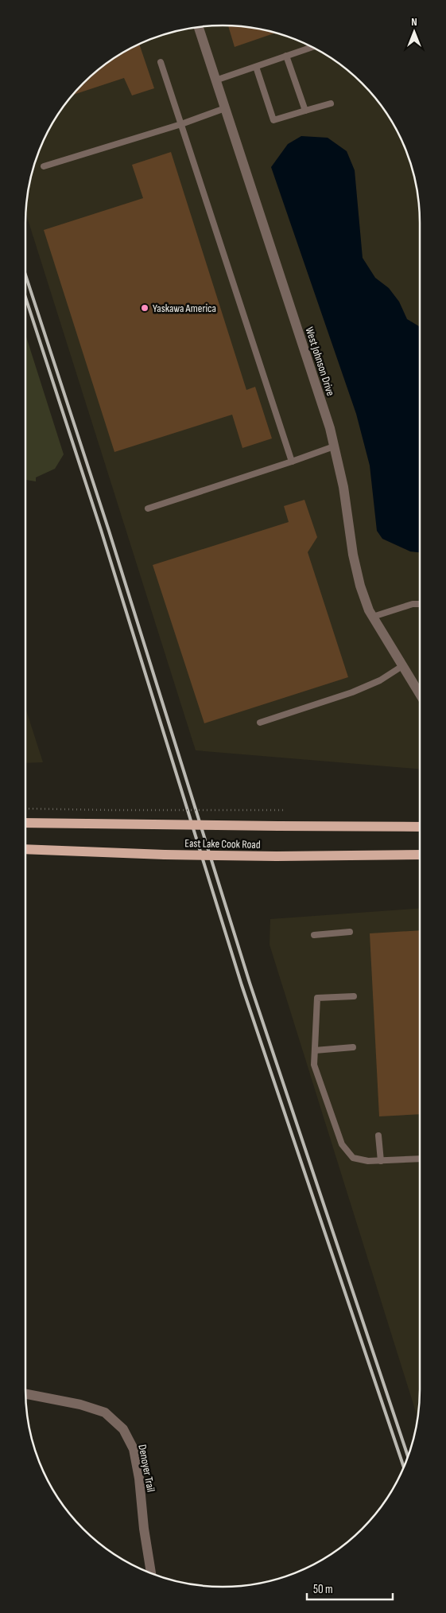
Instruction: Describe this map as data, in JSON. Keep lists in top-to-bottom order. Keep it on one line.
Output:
{"streets":{"main road":["East Lake Cook Road"],"street":["West Johnson Drive","Denoyer Trail"]},"places":["Yaskawa America"],"scale_bar":"50 m","north":"top"}
